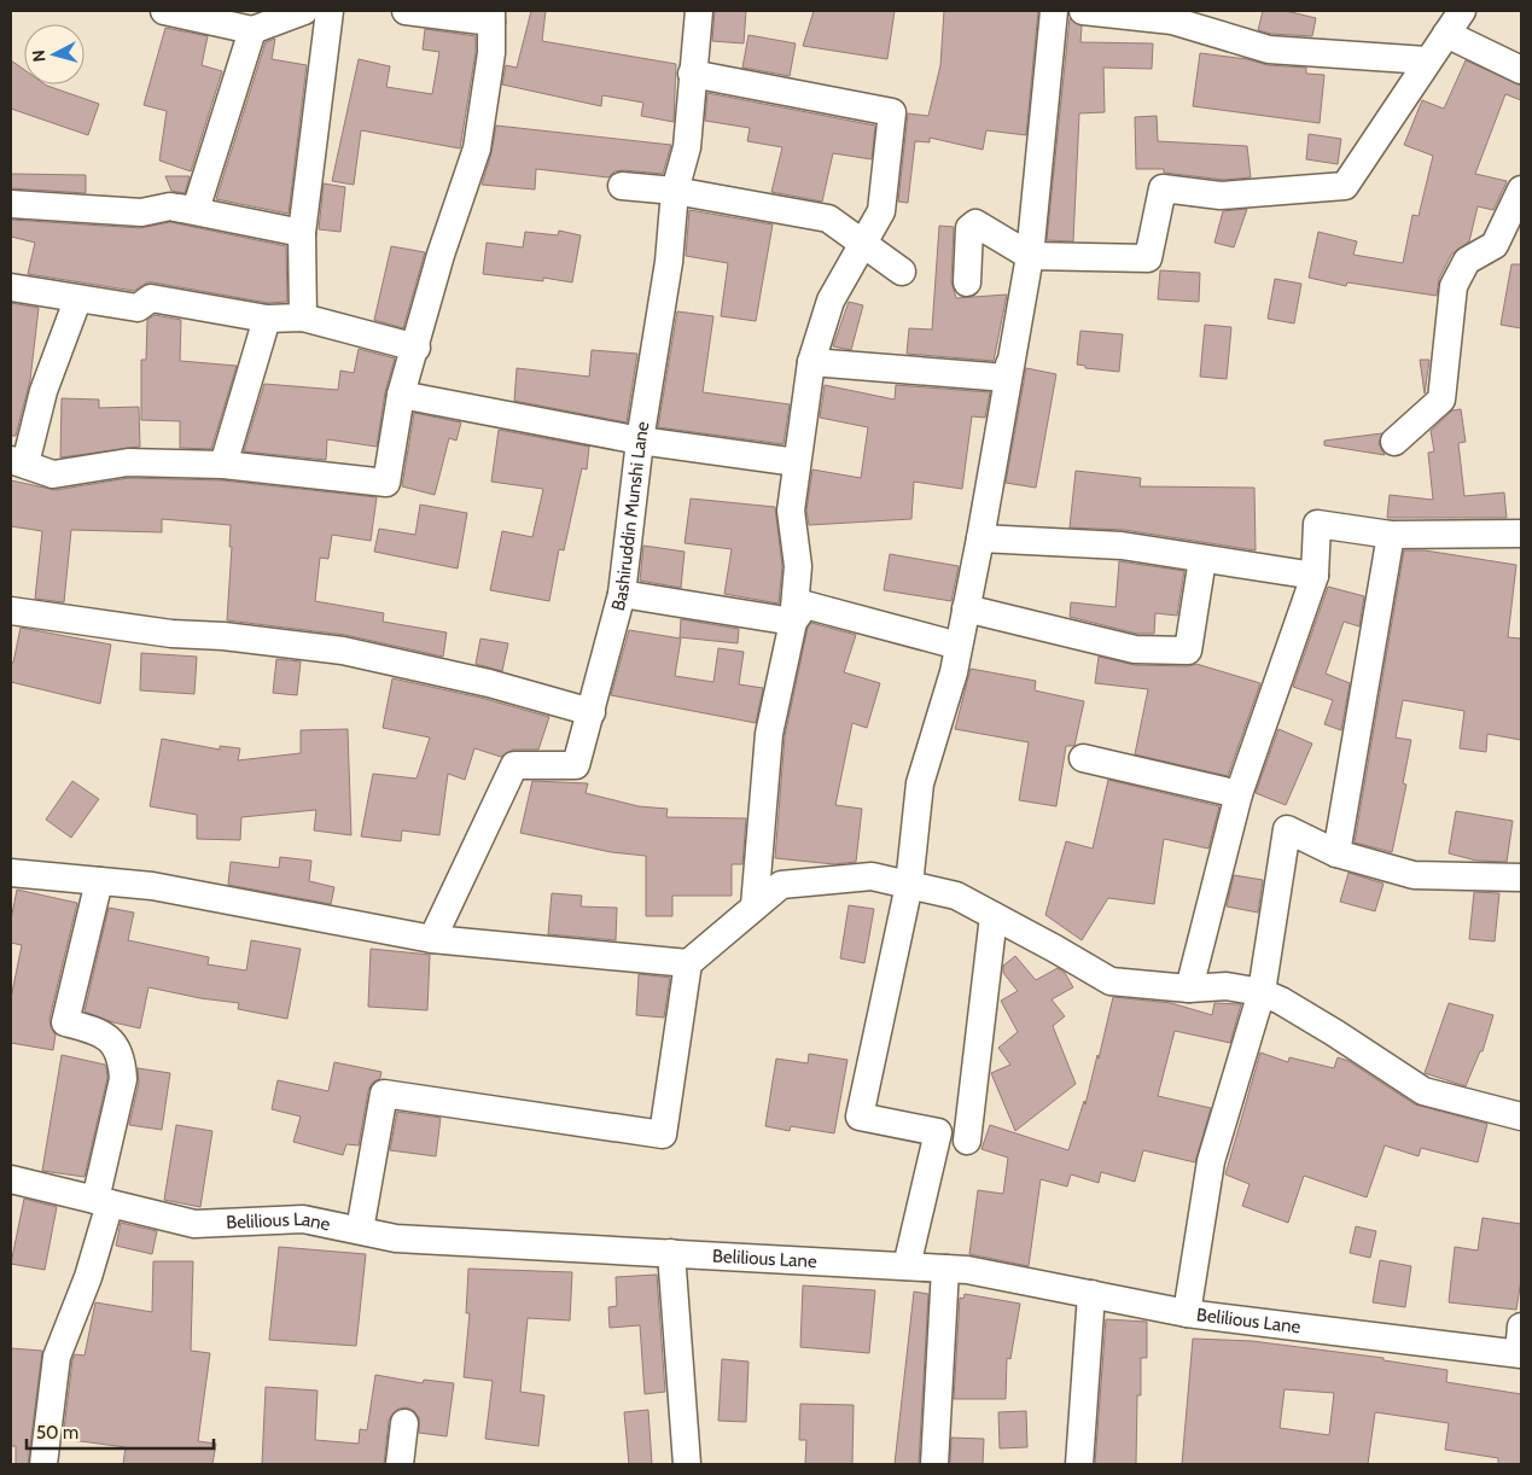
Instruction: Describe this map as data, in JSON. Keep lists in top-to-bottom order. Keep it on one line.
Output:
{"streets":{"street":["Bashiruddin Munshi Lane","Belilious Lane"]},"scale_bar":"50 m","north":"left"}
